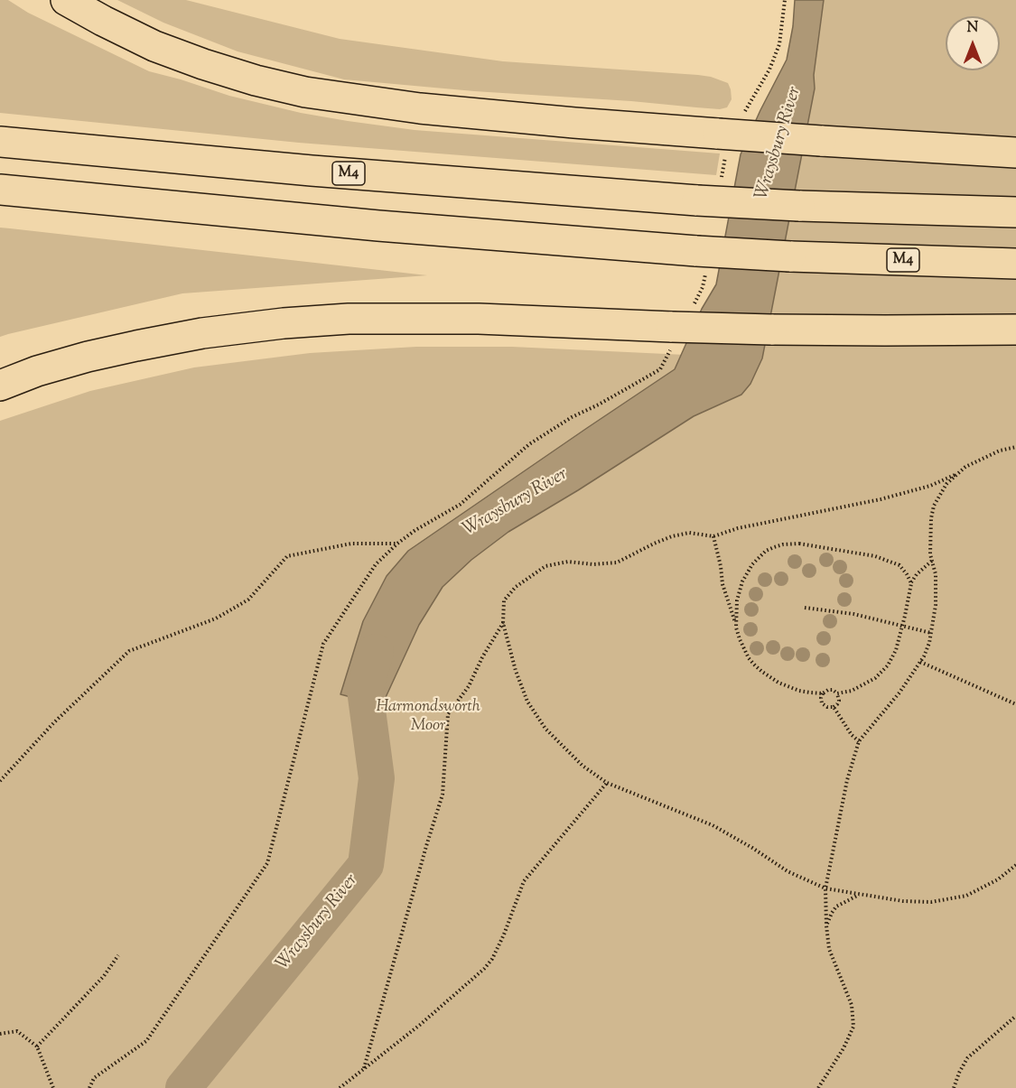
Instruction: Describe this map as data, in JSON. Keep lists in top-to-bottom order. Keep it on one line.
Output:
{"streets":{"highway":["M4"]},"water":["Wraysbury River"],"parks":["Harmondsworth Moor"],"north":"top"}
